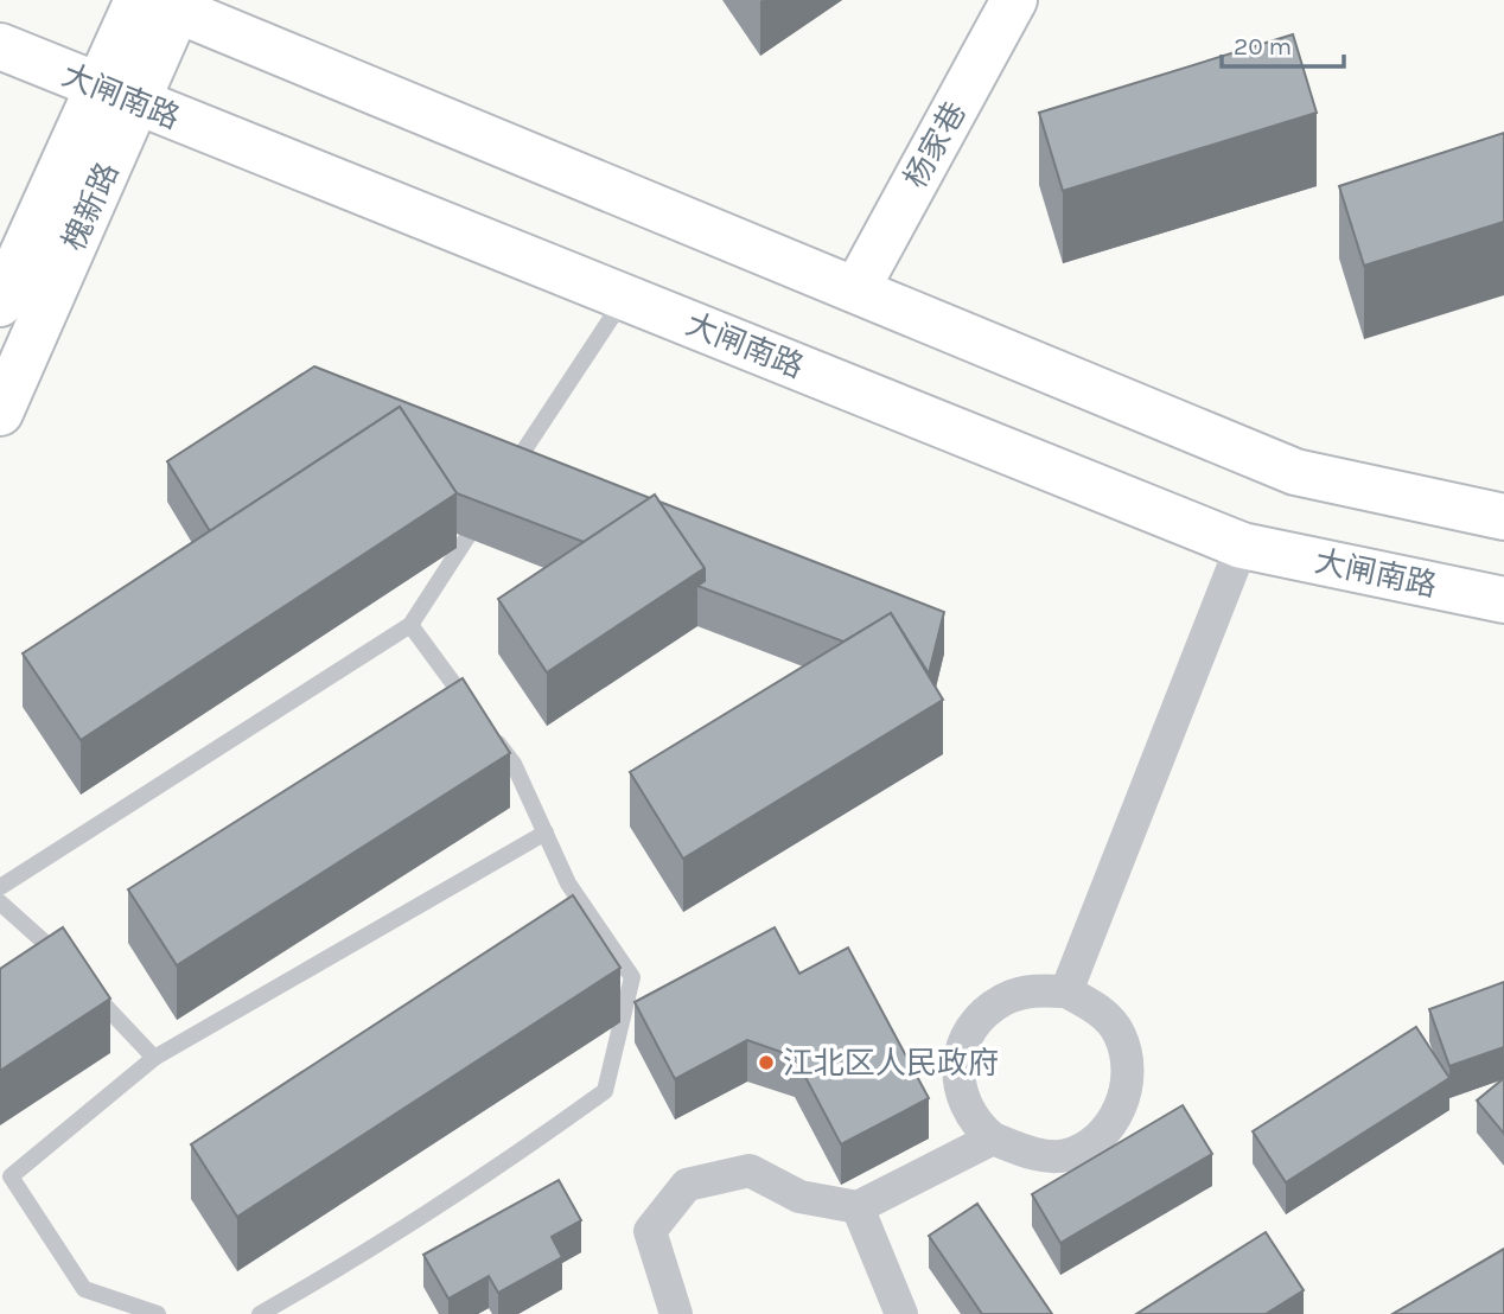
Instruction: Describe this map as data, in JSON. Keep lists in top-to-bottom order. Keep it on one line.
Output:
{"streets":{"main road":["大闸南路","杨家巷","槐新路"]},"crossings":[["大闸南路","槐新路"]],"places":["江北区人民政府"],"scale_bar":"20 m"}
